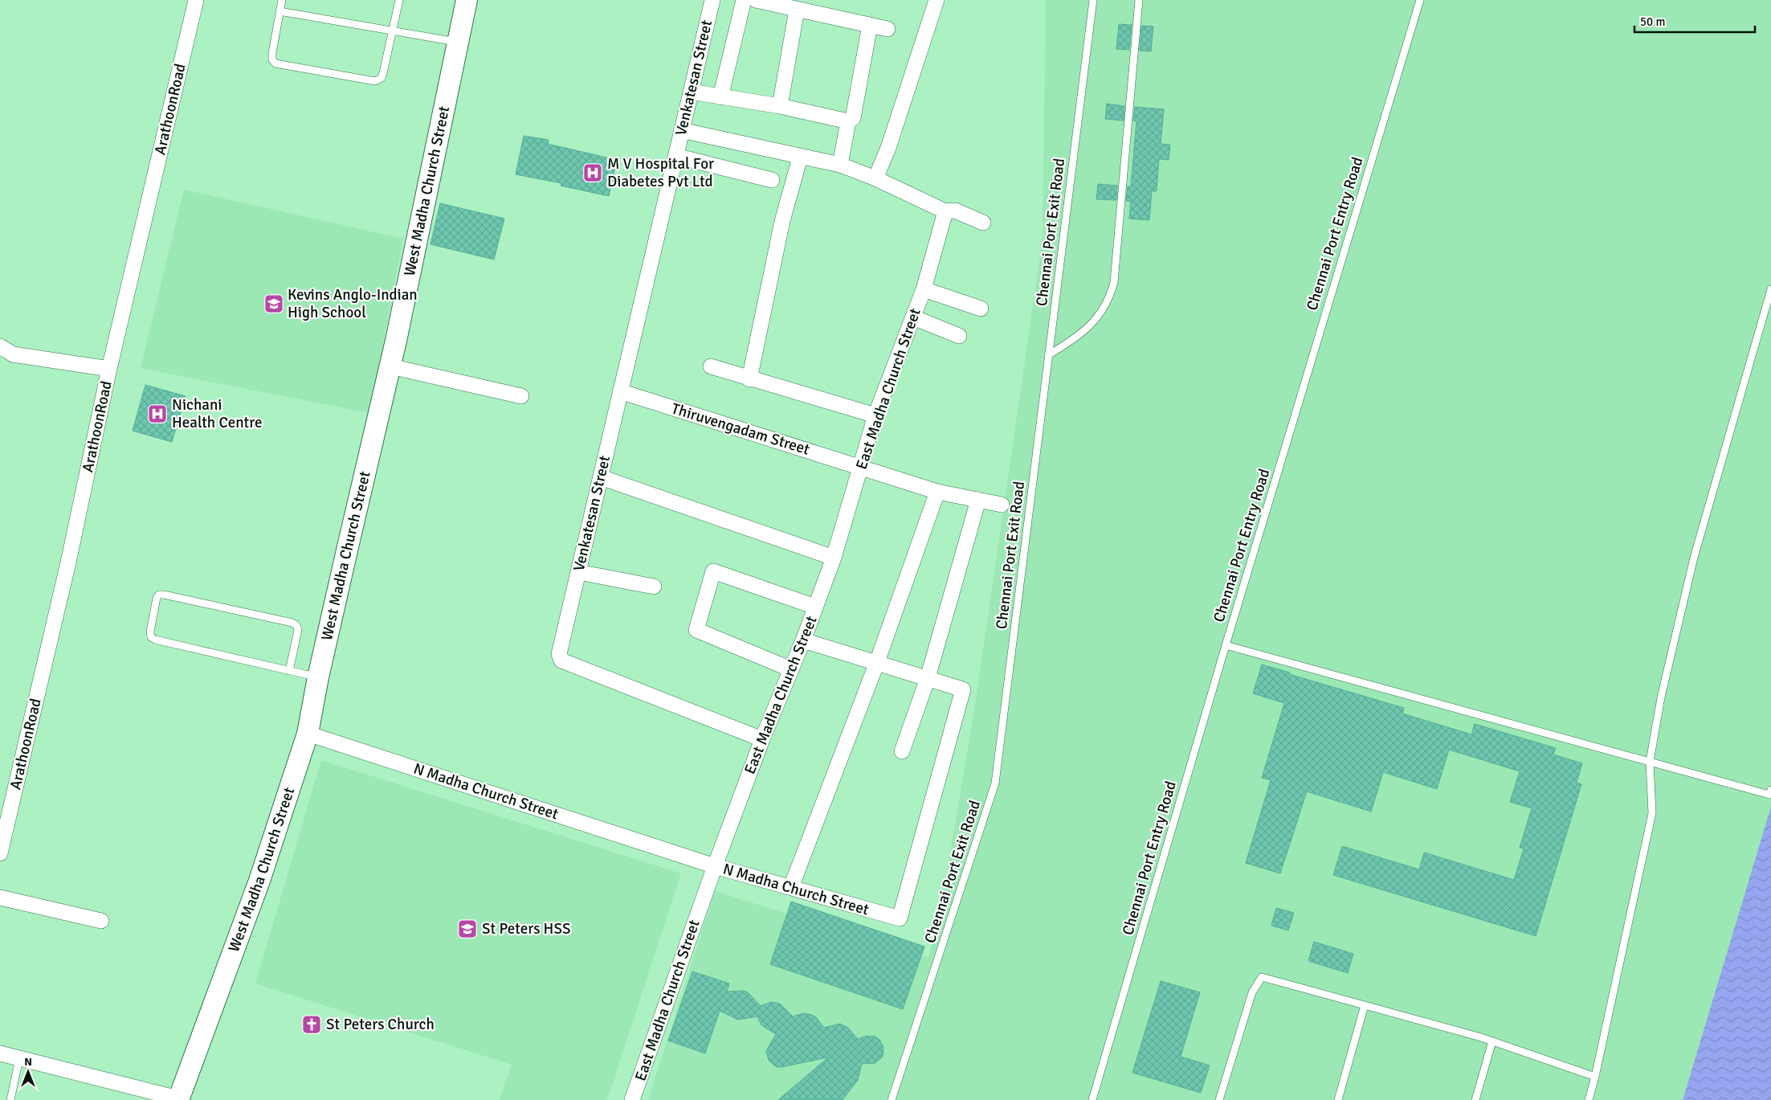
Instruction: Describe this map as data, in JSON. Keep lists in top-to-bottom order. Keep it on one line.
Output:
{"streets":{"main road":["West Madha Church Street"],"street":["Venkatesan Street","ArathoonRoad","East Madha Church Street","Thiruvengadam Street","N Madha Church Street"],"lane":["Chennai Port Exit Road","Chennai Port Entry Road"]},"crossings":[["Venkatesan Street","East Madha Church Street"],["Venkatesan Street","Thiruvengadam Street"],["West Madha Church Street","N Madha Church Street"],["East Madha Church Street","Thiruvengadam Street"],["East Madha Church Street","N Madha Church Street"]],"places":{"hospital":["M V Hospital For Diabetes Pvt Ltd","Nichani Health Centre"],"school or university":["Kevins Anglo-Indian High School","St Peters HSS"],"church":["St Peters Church"]},"scale_bar":"50 m","north":"top"}
